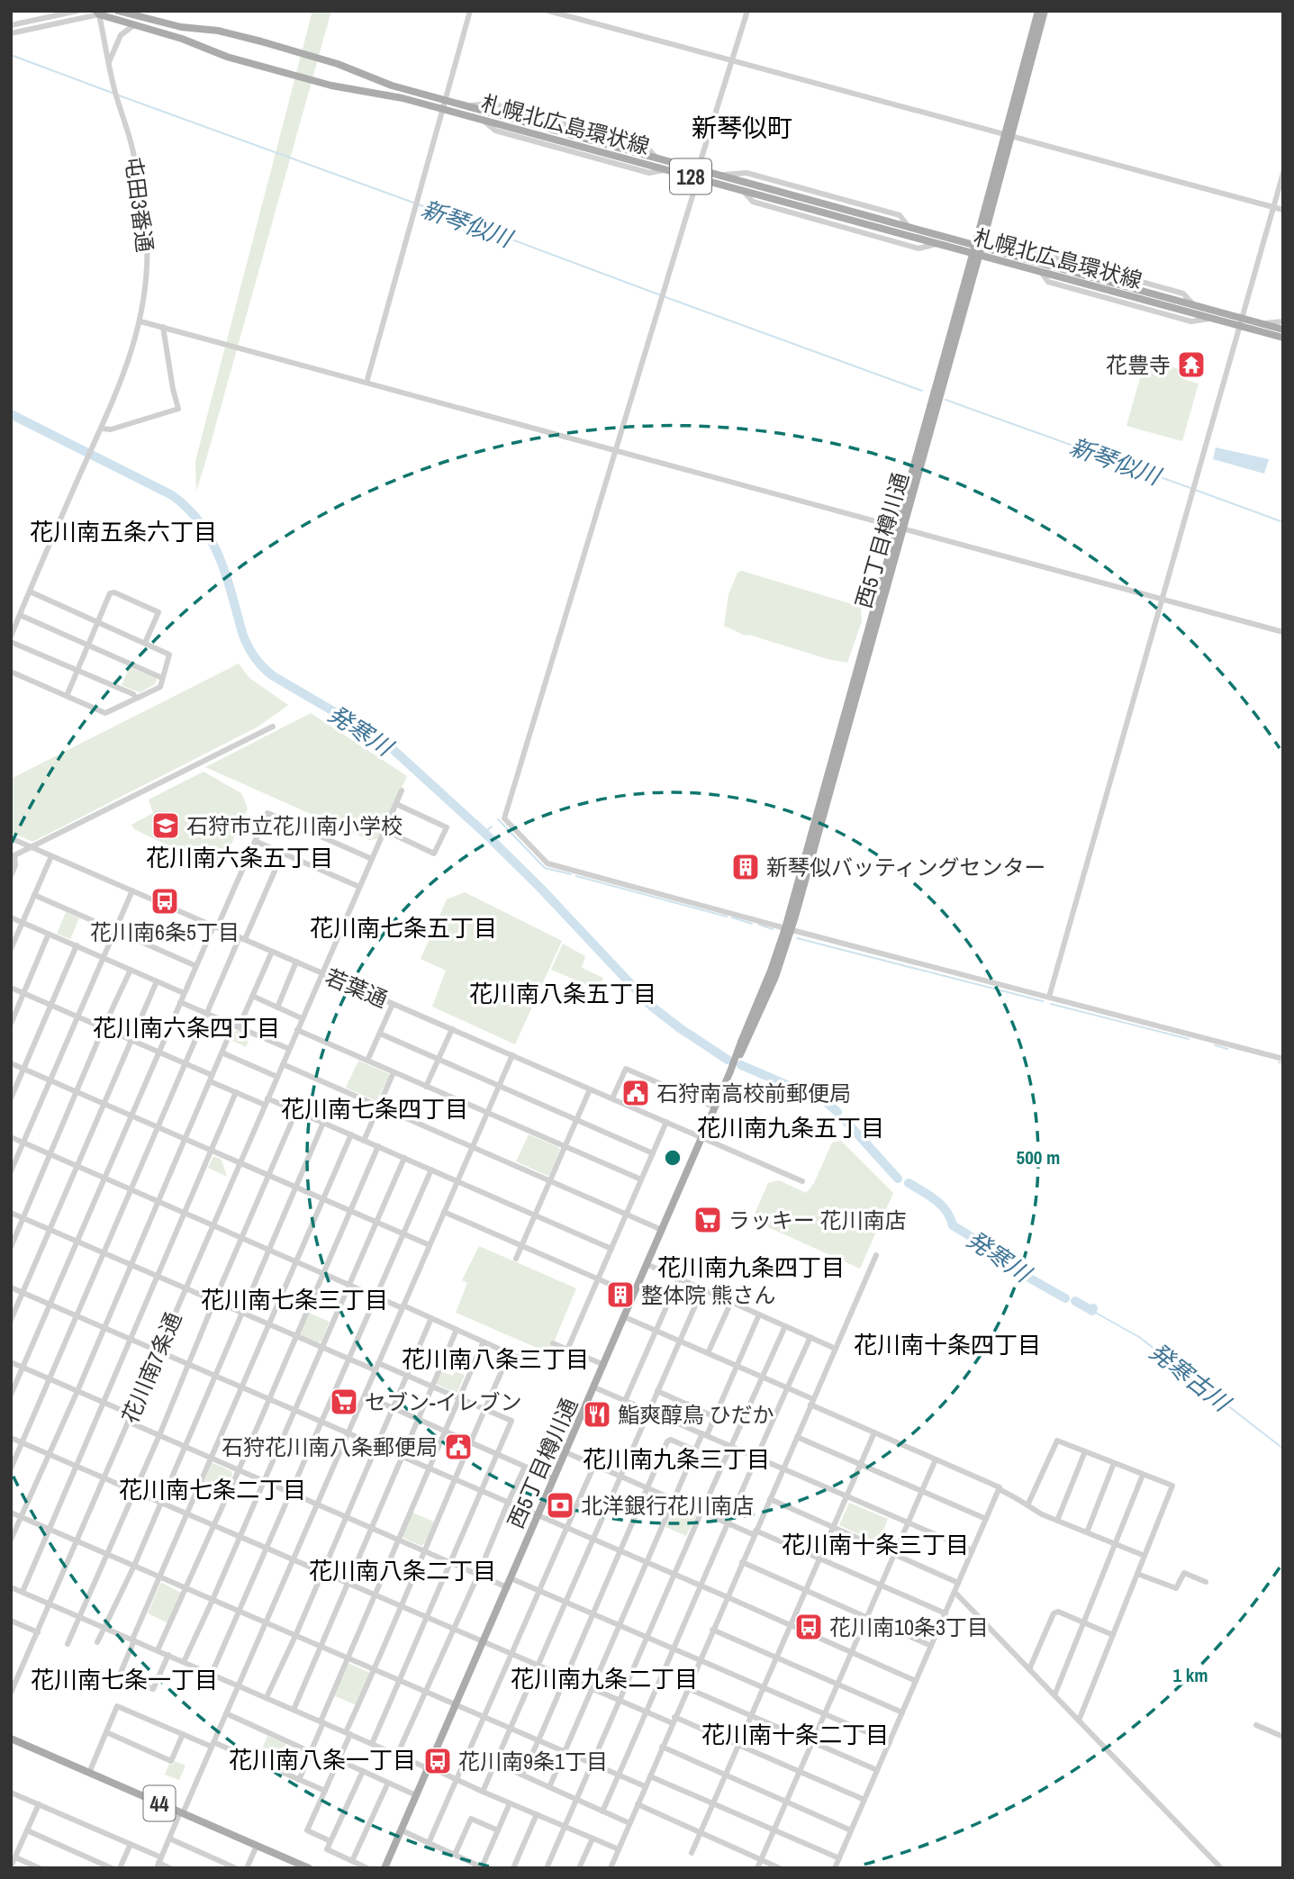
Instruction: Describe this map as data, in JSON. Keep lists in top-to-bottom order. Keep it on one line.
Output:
{"streets":{"main road":["札幌北広島環状線","128","西5丁目樽川通","44"],"street":["屯田3番通","若葉通","花川南7条通"]},"crossings":[["札幌北広島環状線","屯田3番通"],["札幌北広島環状線","西5丁目樽川通"],["西5丁目樽川通","若葉通"],["若葉通","花川南7条通"]],"districts":["新琴似町","花川南五条六丁目","花川南六条五丁目","花川南七条五丁目","花川南八条五丁目","花川南六条四丁目","花川南七条四丁目","花川南九条五丁目","花川南九条四丁目","花川南七条三丁目","花川南十条四丁目","花川南八条三丁目","花川南九条三丁目","花川南七条二丁目","花川南十条三丁目","花川南八条二丁目","花川南九条二丁目","花川南七条一丁目","花川南十条二丁目","花川南八条一丁目"],"water":["新琴似川","発寒川","発寒古川"],"places":{"temple":["花豊寺"],"school or university":["石狩市立花川南小学校"],"building":["新琴似バッティングセンター","整体院 熊さん"],"bus stop":["花川南6条5丁目","花川南10条3丁目","花川南9条1丁目"],"public building":["石狩南高校前郵便局","石狩花川南八条郵便局"],"supermarket":["ラッキー 花川南店","セブン-イレブン"],"restaurant":["鮨爽醇鳥 ひだか"],"bank":["北洋銀行花川南店"]},"rings":["500 m","1 km"]}
